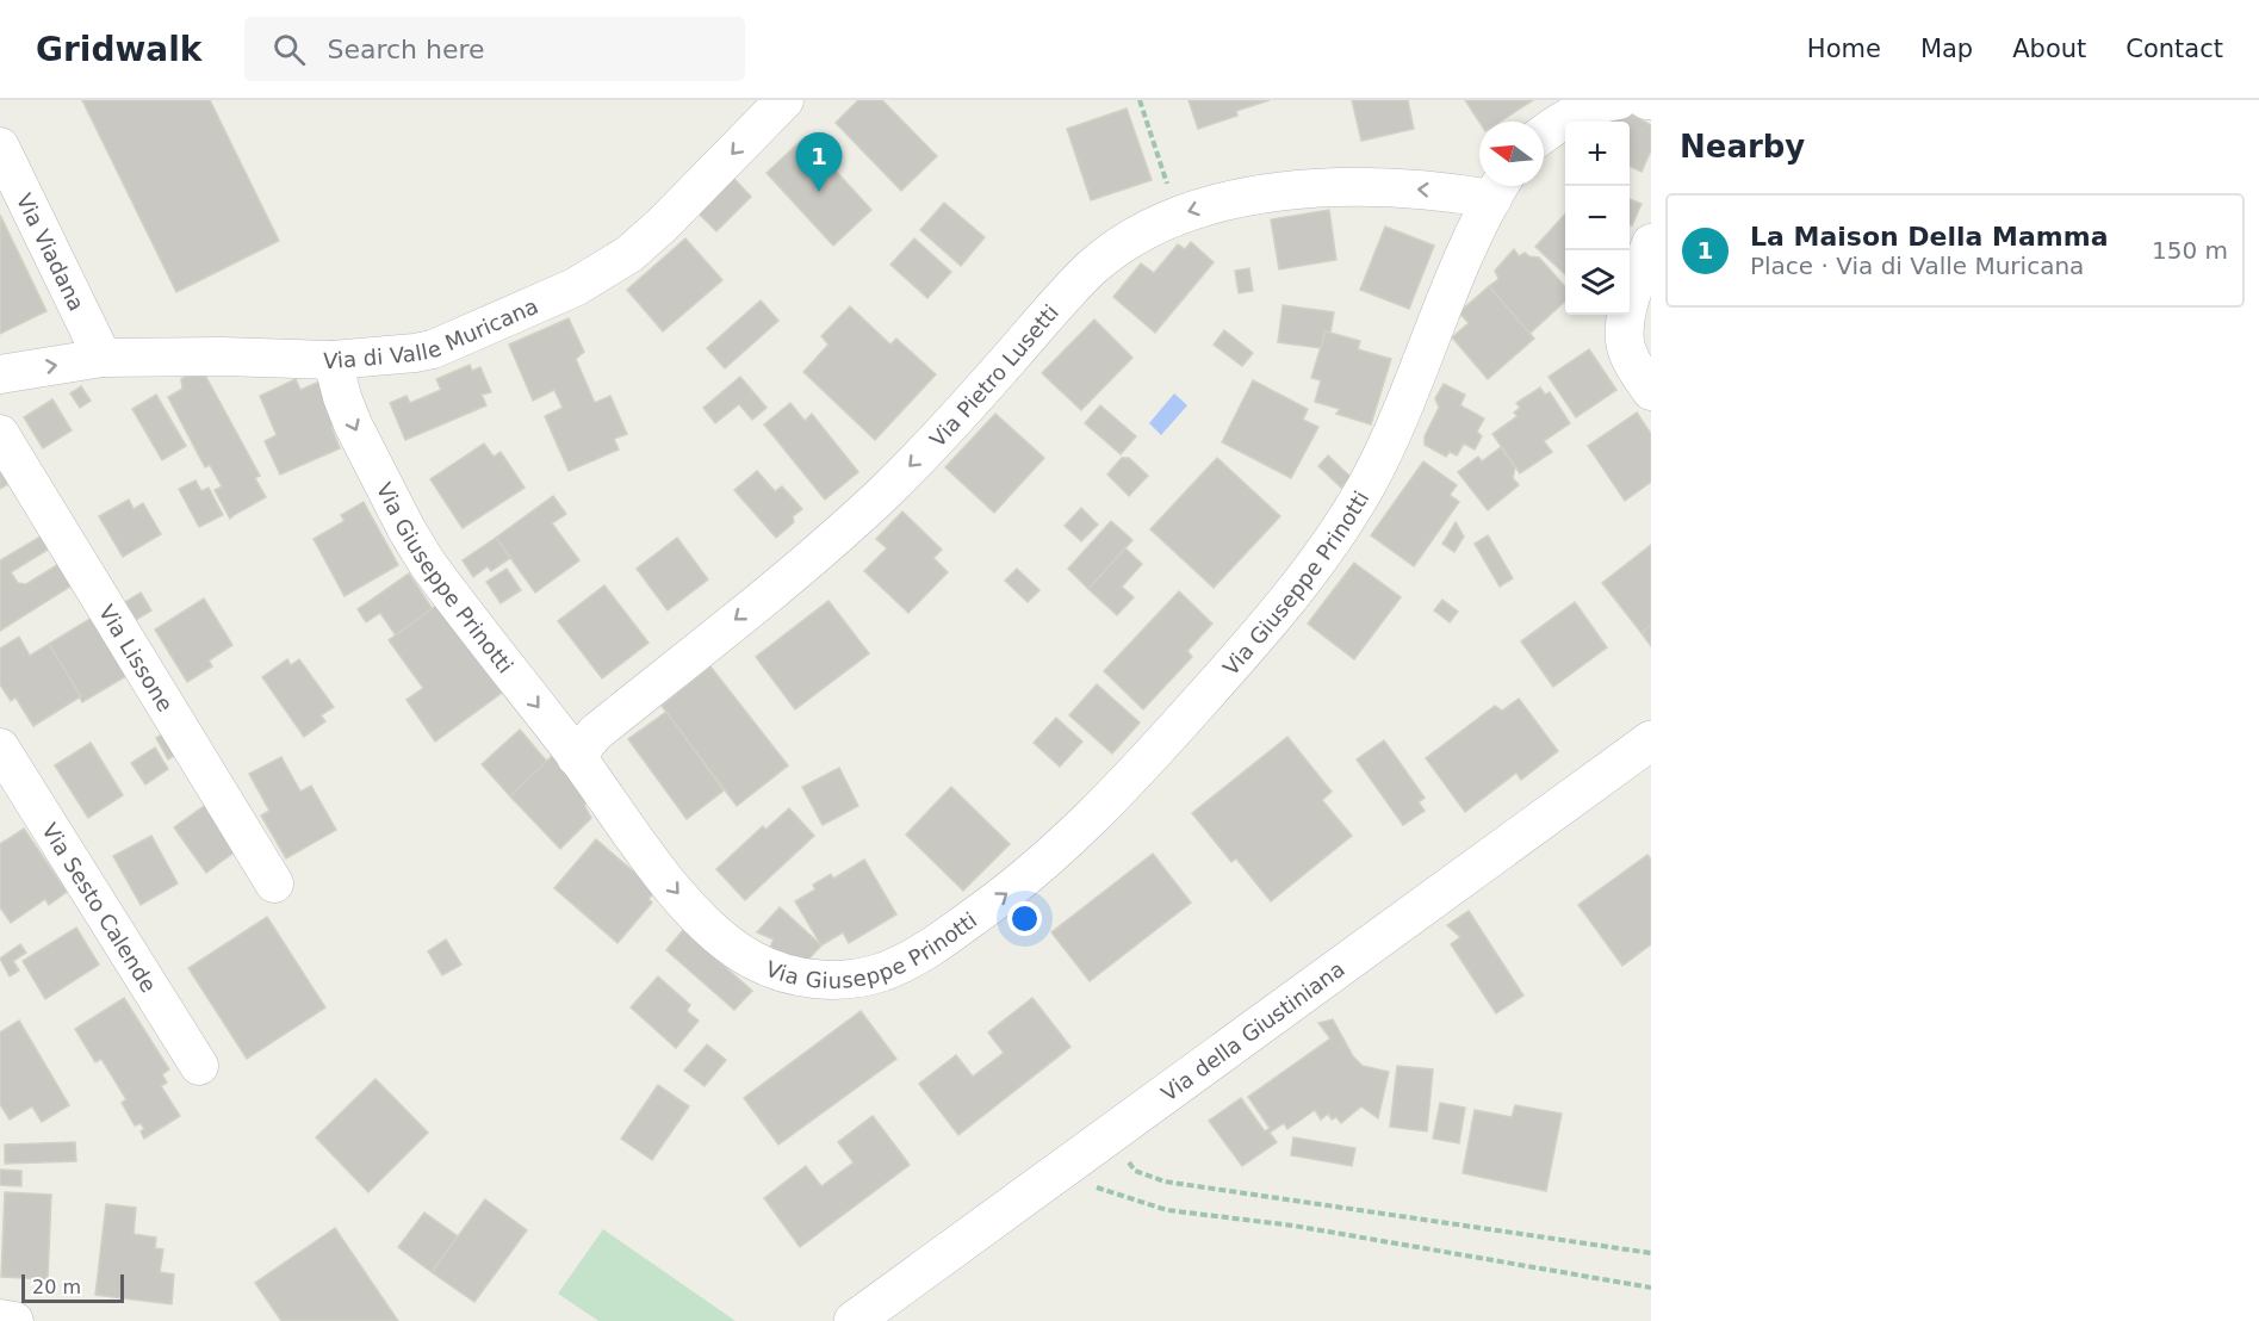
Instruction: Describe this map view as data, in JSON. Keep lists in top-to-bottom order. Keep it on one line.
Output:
{"streets":{"street":["Via Viadana","Via di Valle Muricana","Via Pietro Lusetti","Via Giuseppe Prinotti","Via Lissone","Via Sesto Calende","Via della Giustiniana"]},"crossings":[["Via Viadana","Via di Valle Muricana"],["Via di Valle Muricana","Via Giuseppe Prinotti"],["Via Pietro Lusetti","Via Giuseppe Prinotti"]],"one_way":["Via Pietro Lusetti"],"scale_bar":"20 m","north":"left","page":{"header":"Gridwalk","search":"Search here","nav":["Home","Map","About","Contact"],"heading":"Nearby","map_buttons":["+","−"],"pins":"1","list":[{"mark":"1","name":"La Maison Della Mamma","note":"Place · Via di Valle Muricana","value":"150 m"}],"scale":"20 m"}}
